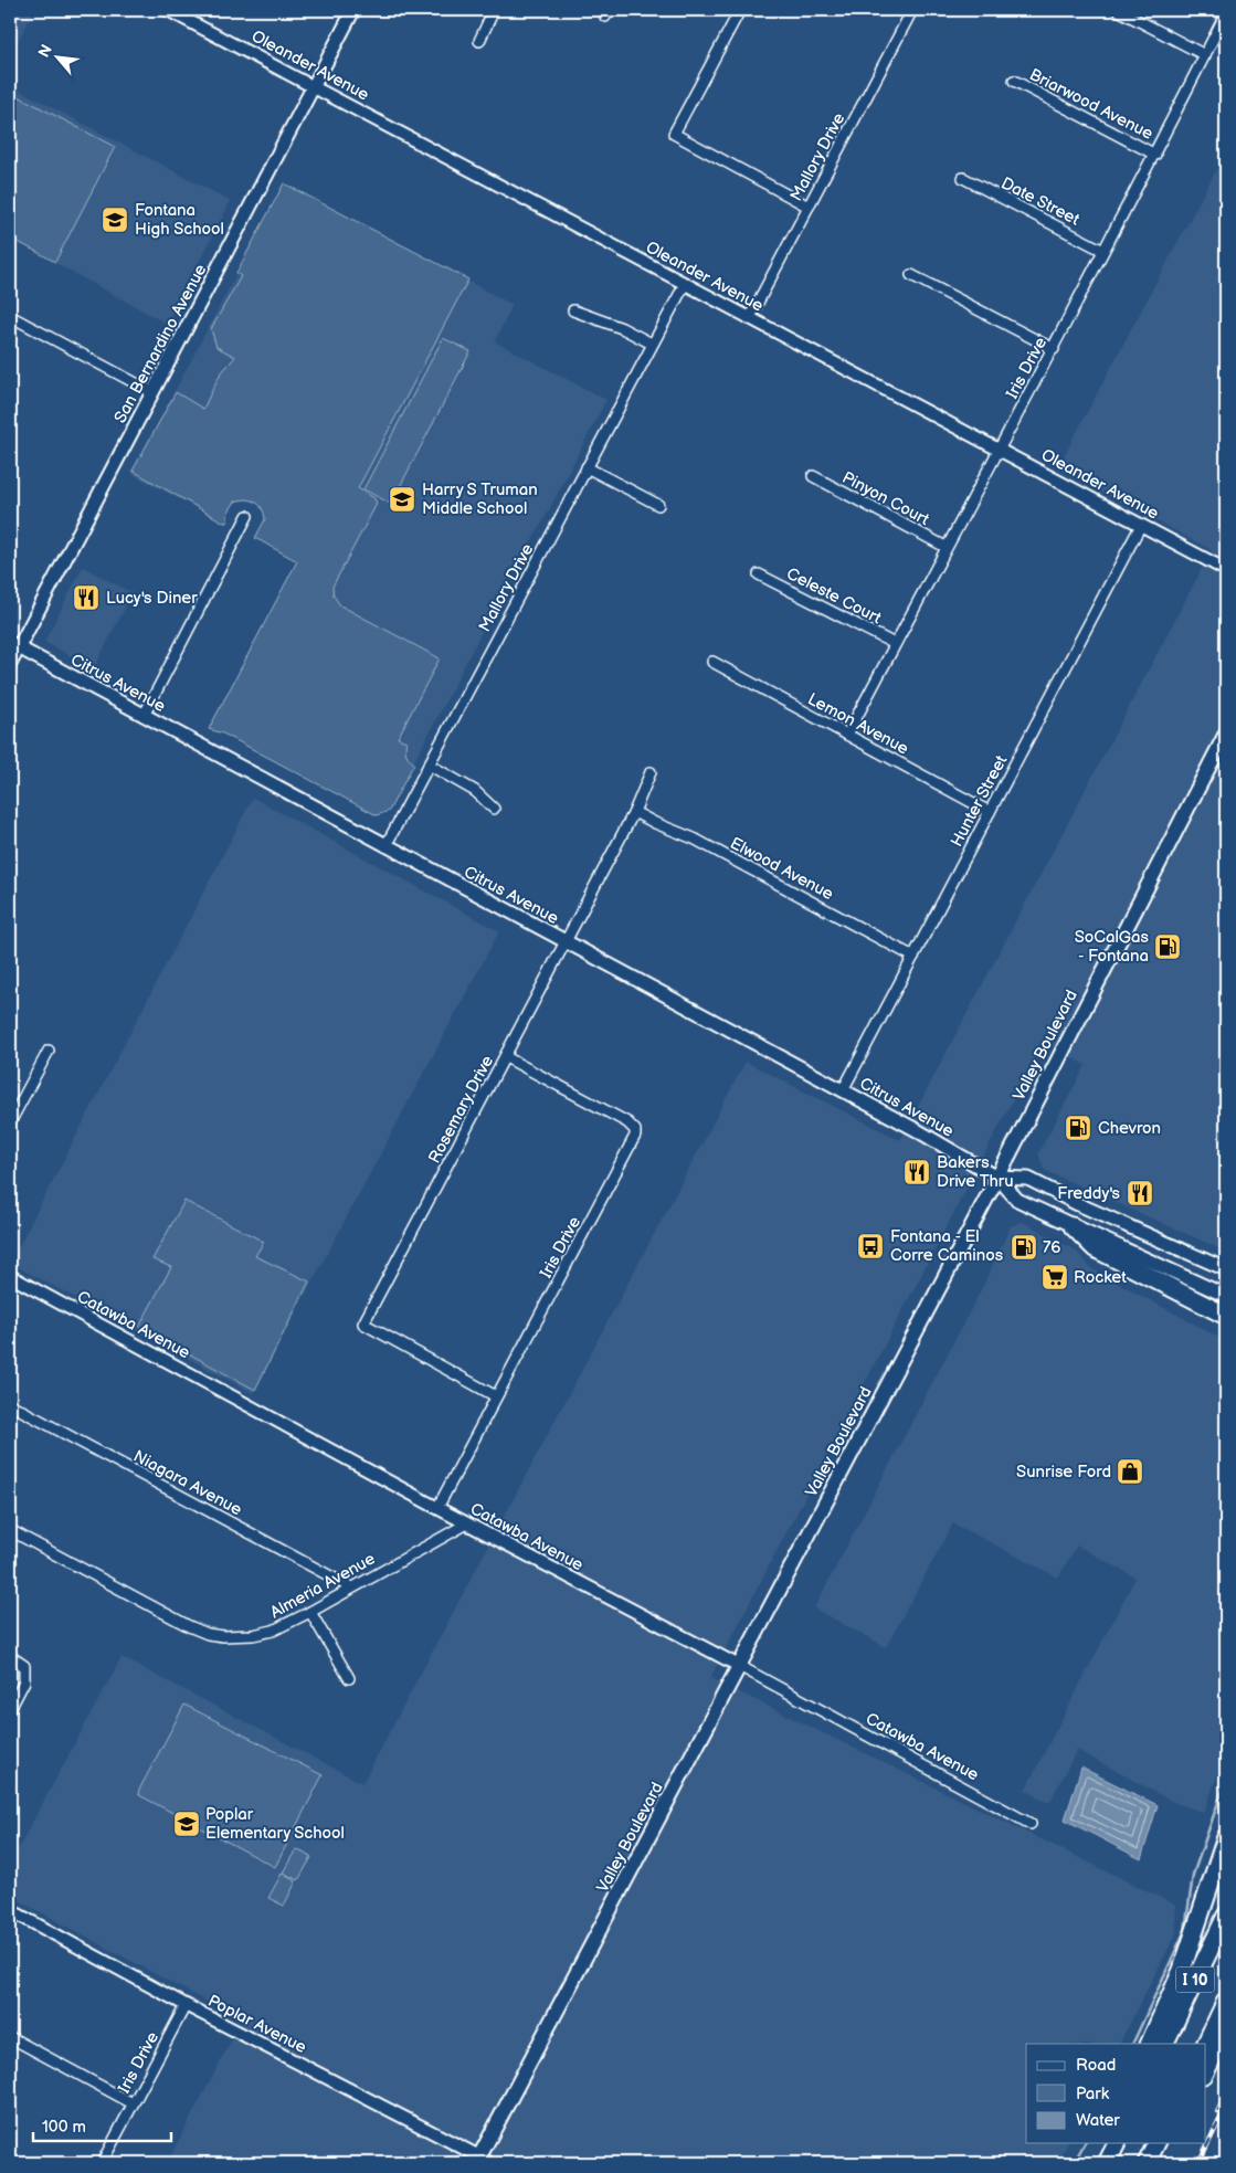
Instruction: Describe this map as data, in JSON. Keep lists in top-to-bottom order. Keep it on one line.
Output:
{"streets":{"highway":["I 10"],"main road":["San Bernardino Avenue","Citrus Avenue","Valley Boulevard"],"street":["Oleander Avenue","Briarwood Avenue","Mallory Drive","Date Street","Iris Drive","Pinyon Court","Celeste Court","Lemon Avenue","Hunter Street","Elwood Avenue","Rosemary Drive","Catawba Avenue","Niagara Avenue","Almeria Avenue","Poplar Avenue"]},"crossings":[["Oleander Avenue","Mallory Drive"],["Oleander Avenue","San Bernardino Avenue"],["Oleander Avenue","Iris Drive"],["Oleander Avenue","Hunter Street"],["Briarwood Avenue","Iris Drive"],["Mallory Drive","Citrus Avenue"],["Date Street","Iris Drive"],["San Bernardino Avenue","Citrus Avenue"],["Iris Drive","Pinyon Court"],["Iris Drive","Celeste Court"],["Iris Drive","Lemon Avenue"],["Iris Drive","Rosemary Drive"],["Iris Drive","Catawba Avenue"],["Iris Drive","Poplar Avenue"],["Citrus Avenue","Hunter Street"],["Citrus Avenue","Valley Boulevard"],["Citrus Avenue","Rosemary Drive"],["Lemon Avenue","Hunter Street"],["Hunter Street","Elwood Avenue"],["Elwood Avenue","Rosemary Drive"],["Valley Boulevard","Catawba Avenue"],["Valley Boulevard","Poplar Avenue"],["Catawba Avenue","Almeria Avenue"],["Niagara Avenue","Almeria Avenue"]],"places":{"school or university":["Fontana High School","Harry S Truman Middle School","Poplar Elementary School"],"restaurant":["Lucy's Diner","Bakers Drive Thru","Freddy's"],"fuel station":["SoCalGas - Fontana","Chevron","76"],"bus stop":["Fontana - El Corre Caminos"],"supermarket":["Rocket"],"shop":["Sunrise Ford"]},"legend":["Road","Park","Water"],"scale_bar":"100 m","north":"top left"}
